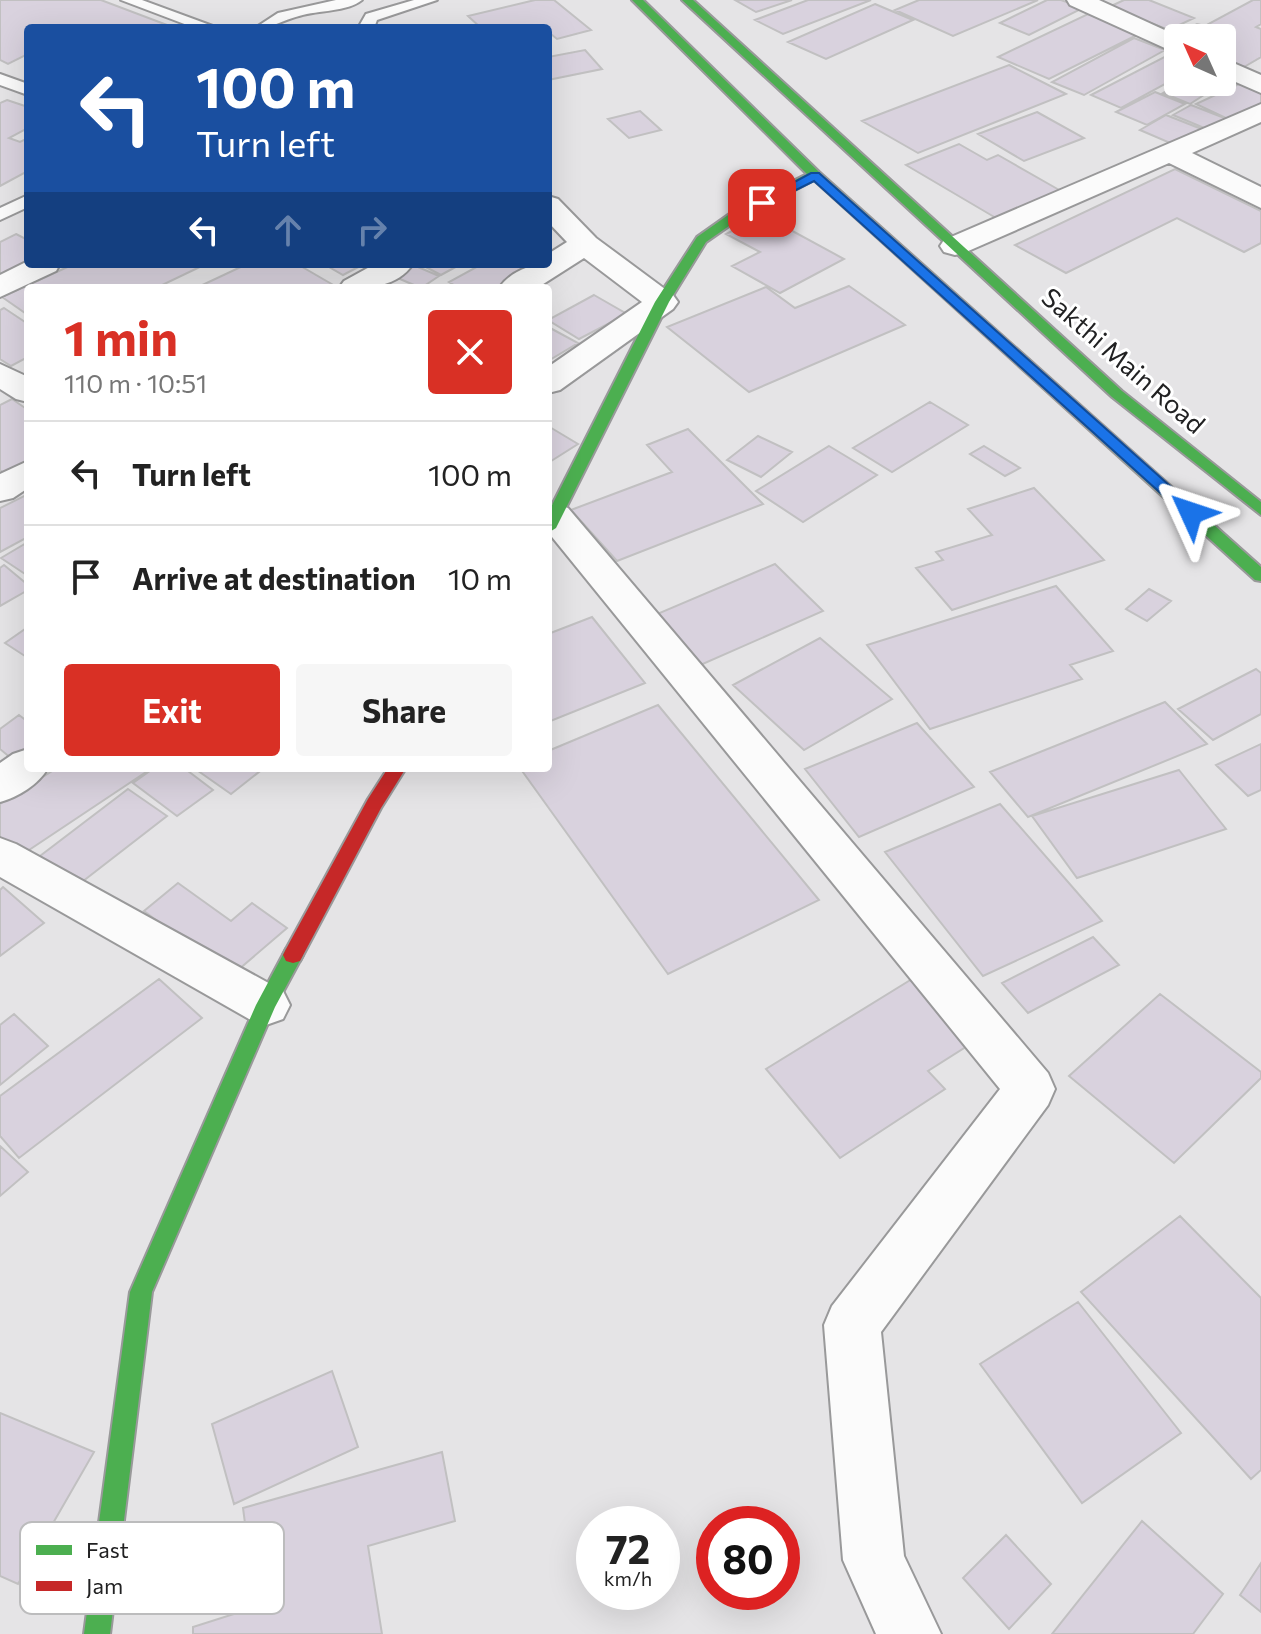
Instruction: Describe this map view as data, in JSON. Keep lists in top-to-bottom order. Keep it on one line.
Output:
{"streets":{"main road":["Sakthi Main Road"]},"legend":["Fast","Jam"],"north":"top left","page":{"turn":["100 m","Turn left"],"heading":["1 min","110 m · 10:51"],"list":[{"name":"Turn left","value":"100 m"},{"name":"Arrive at destination","value":"10 m"}],"buttons":["Exit","Share"],"speed":"72 km/h","limit":"80"}}
